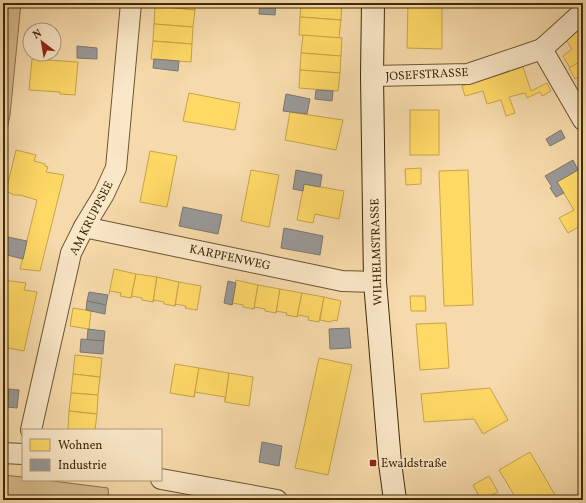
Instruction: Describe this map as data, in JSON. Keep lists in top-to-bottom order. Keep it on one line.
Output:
{"streets":{"street":["JOSEFSTRASSE","AM KRUPPSEE","WILHELMSTRASSE","KARPFENWEG"]},"crossings":[["JOSEFSTRASSE","WILHELMSTRASSE"],["AM KRUPPSEE","KARPFENWEG"],["WILHELMSTRASSE","KARPFENWEG"]],"places":{"transit":["Ewaldstraße"]},"legend":["Wohnen","Industrie"],"north":"top left"}
